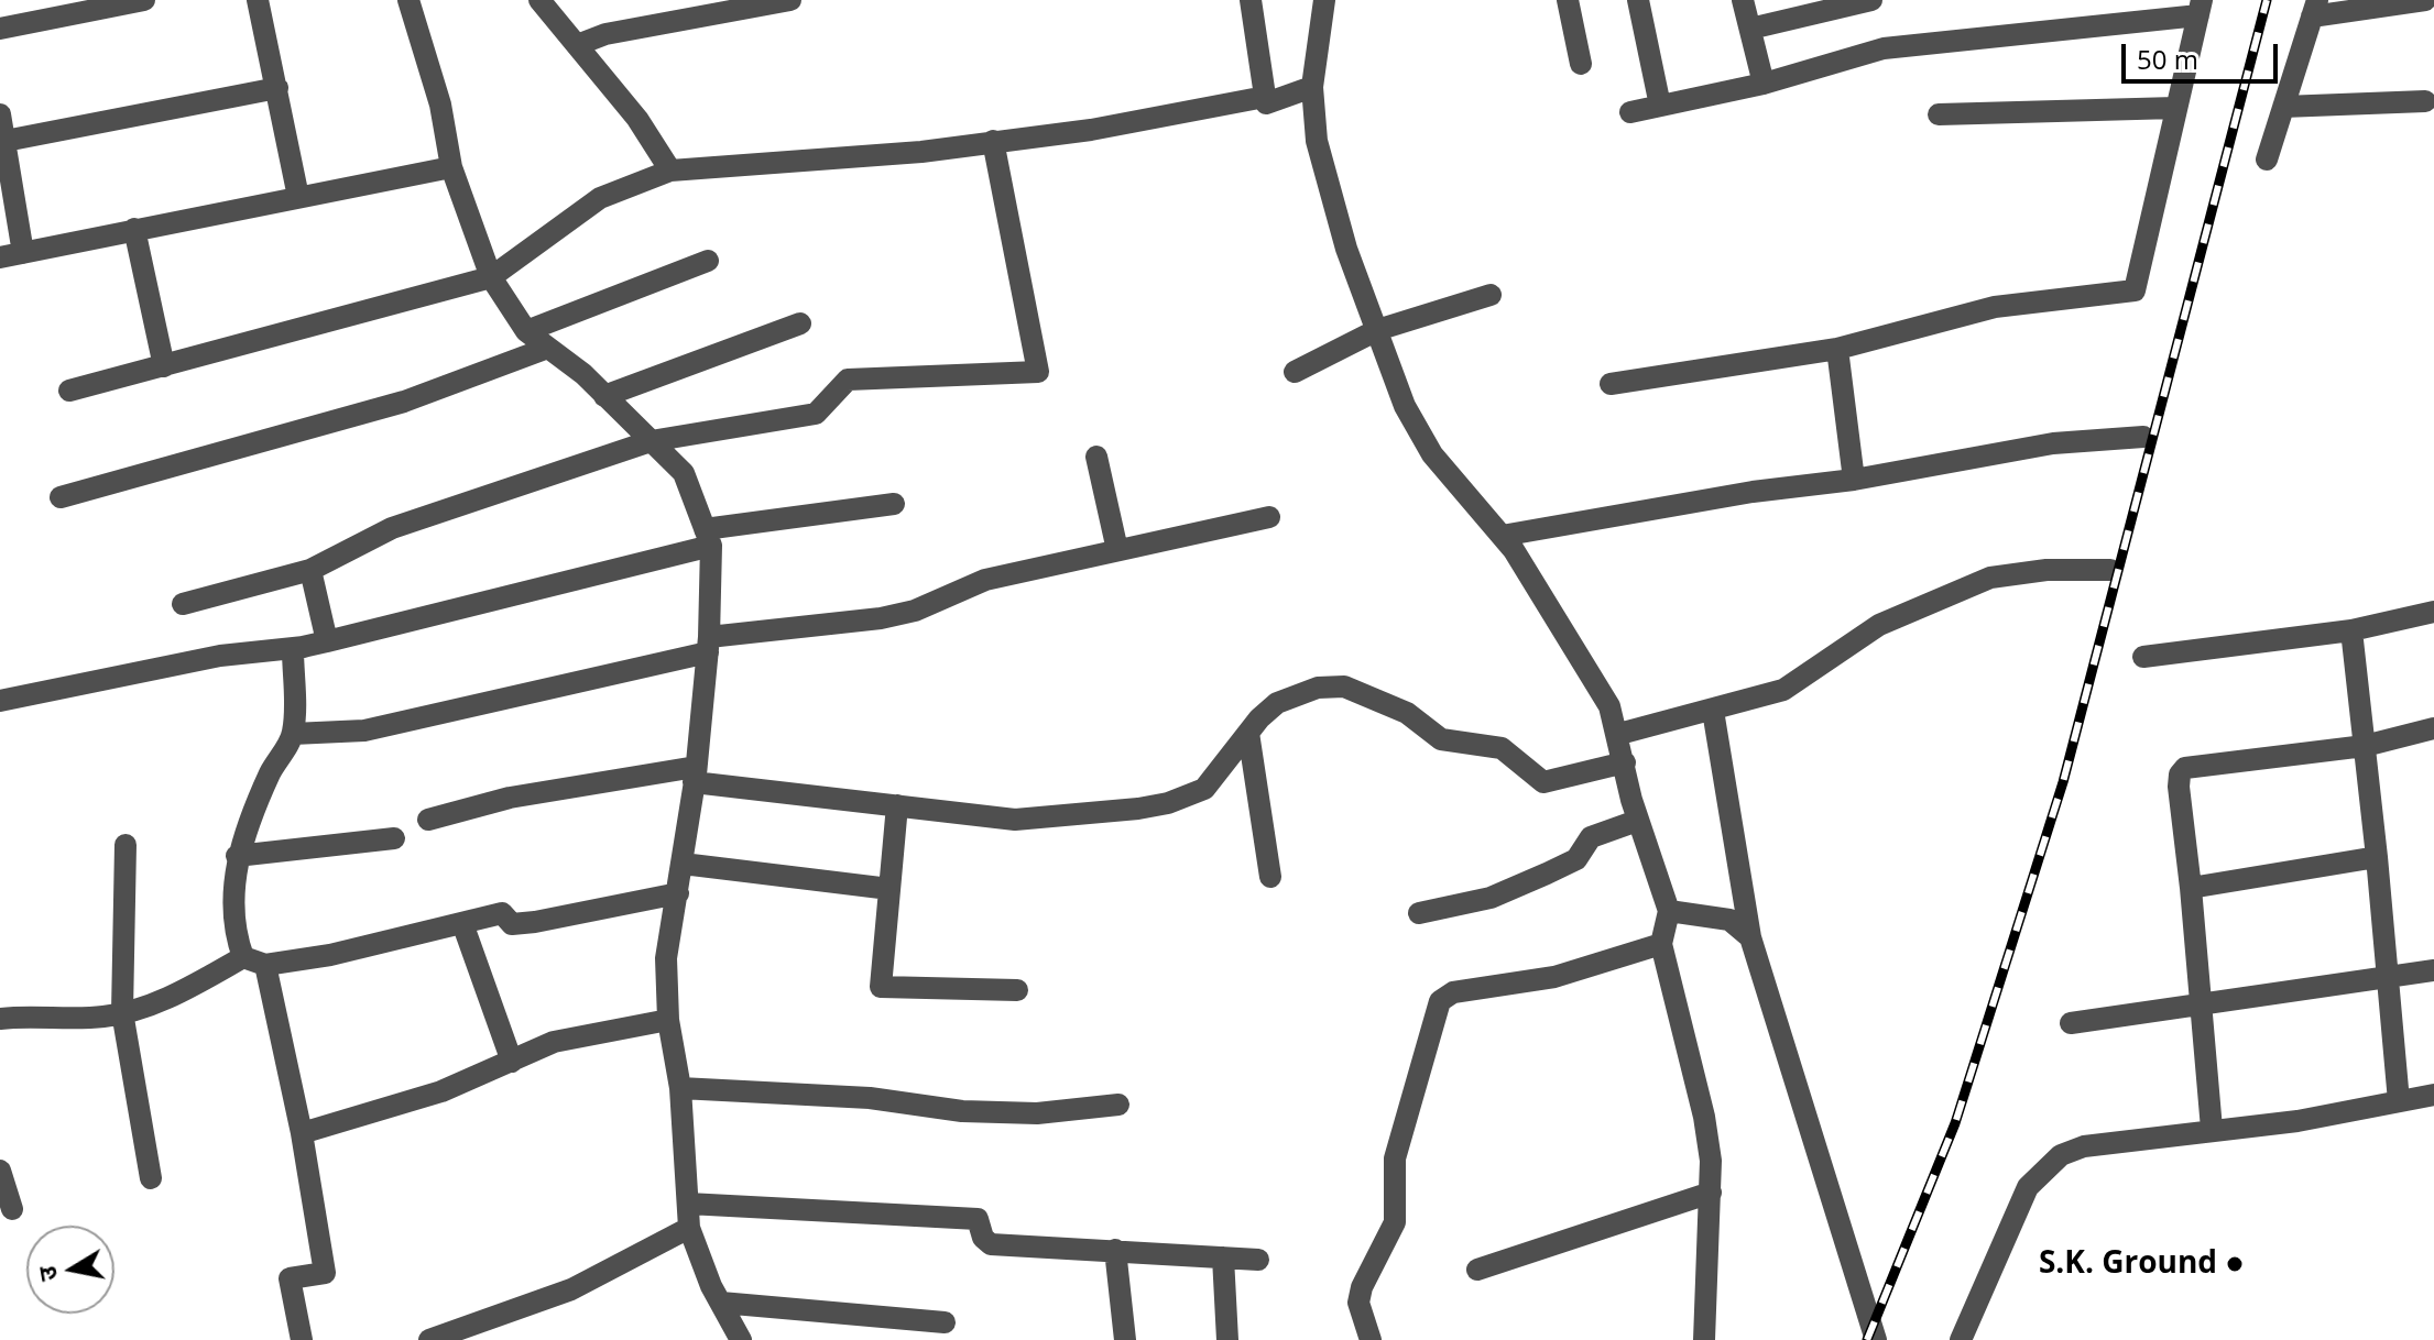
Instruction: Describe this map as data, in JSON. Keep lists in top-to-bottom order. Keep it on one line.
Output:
{"places":["S.K. Ground"],"scale_bar":"50 m","north":"left"}
